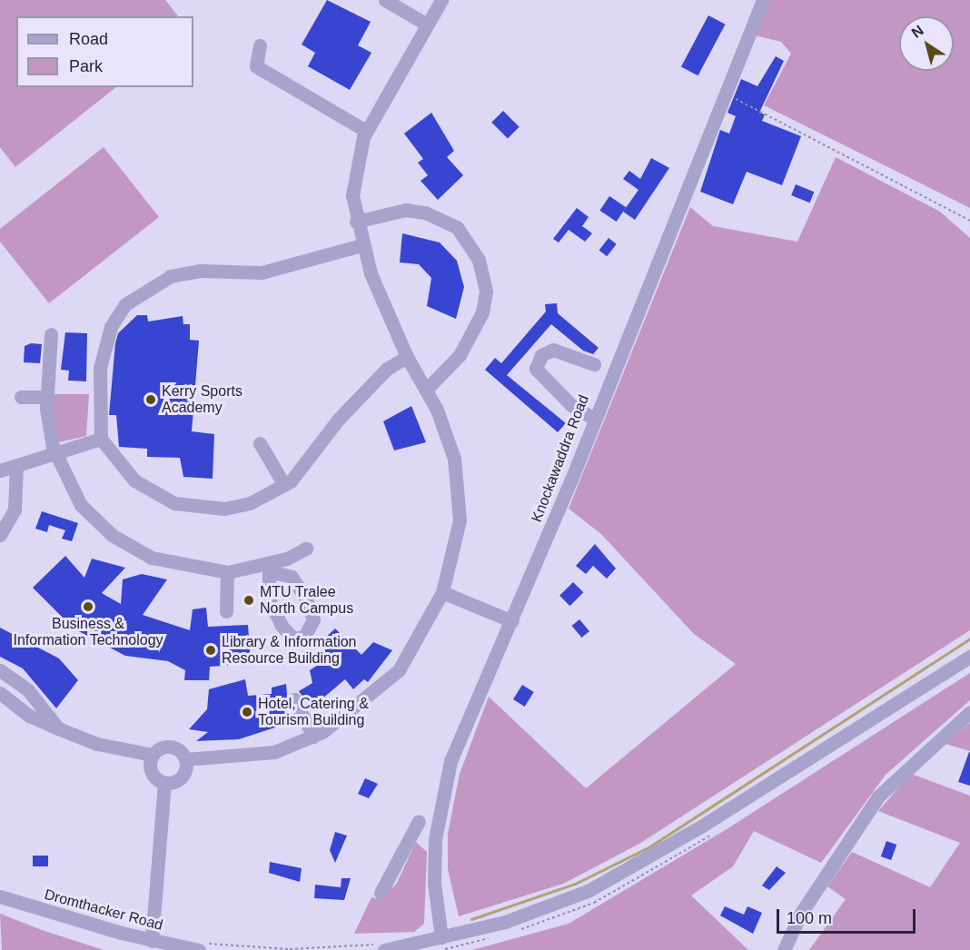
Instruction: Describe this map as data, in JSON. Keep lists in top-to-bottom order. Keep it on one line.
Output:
{"streets":{"street":["Knockawaddra Road","Dromthacker Road"]},"places":["Kerry Sports Academy","MTU Tralee North Campus","Business & Information Technology","Library & Information Resource Building","Hotel, Catering & Tourism Building"],"legend":["Road","Park"],"scale_bar":"100 m","north":"top left"}
